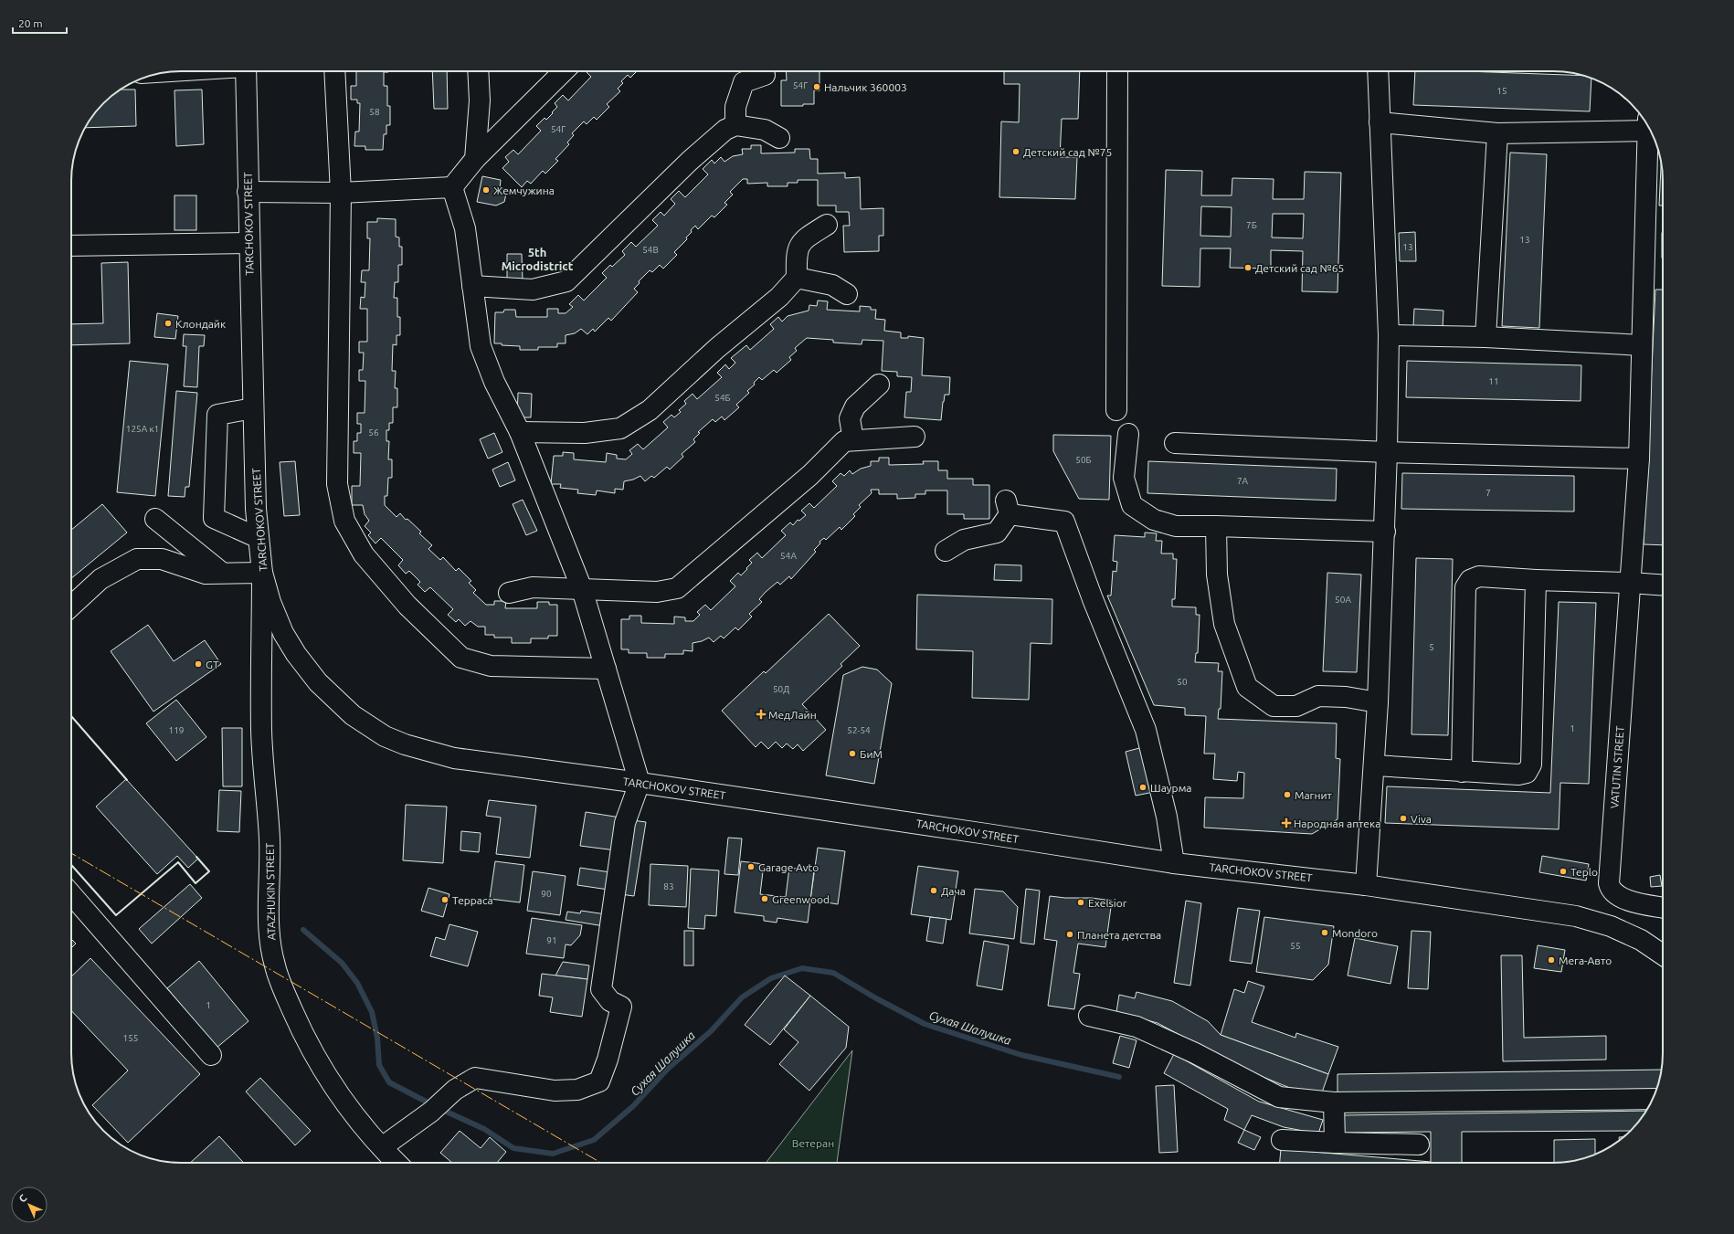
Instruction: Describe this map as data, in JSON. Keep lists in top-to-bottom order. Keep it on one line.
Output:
{"streets":{"main road":["TARCHOKOV STREET","VATUTIN STREET","ATAZHUKIN STREET"]},"crossings":[["TARCHOKOV STREET","ATAZHUKIN STREET"]],"districts":["5th Microdistrict"],"water":["Сухая Шалушка"],"parks":["Ветеран"],"places":{"other":["Нальчик 360003","Детский сад №75","Жемчужина","Детский сад №65","Клондайк","GT","БиМ","Шаурма","Магнит","Viva","Garage Avto","Teplo","Дача","Greenwood","Терраса","Exelsior","Mondoro","Планета детства","Мега-Авто"],"health":["МедЛайн","Народная аптека"]},"house_numbers":["54Г","15","58","54Г","7Б","13","13","54В","11","54Б","125А к1","56","50Б","7А","7","54А","50А","5","50","50Д","1","119","52-54","83","90","91","55","1","155"],"scale_bar":"20 m","north":"top left"}
